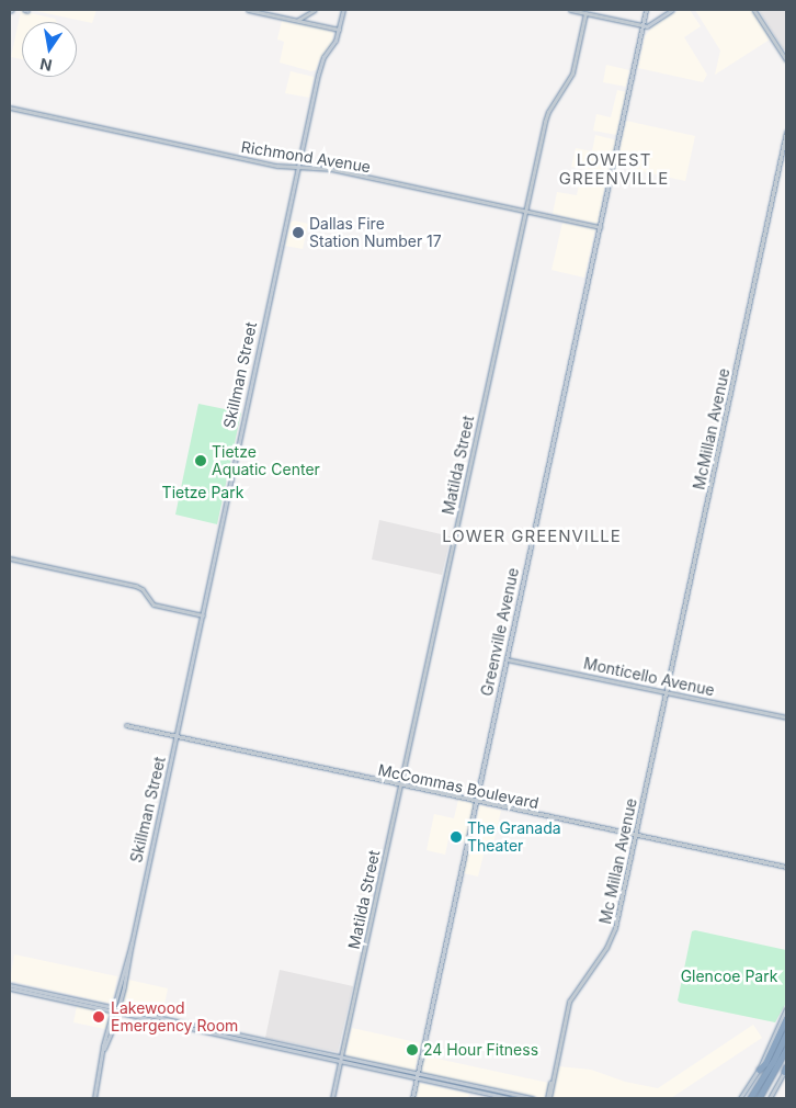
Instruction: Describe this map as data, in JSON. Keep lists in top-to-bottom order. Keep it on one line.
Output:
{"streets":{"main road":["Skillman Street","Greenville Avenue"],"street":["Richmond Avenue","McMillan Avenue","Matilda Street","Monticello Avenue","McCommas Boulevard","Mc Millan Avenue"]},"crossings":[["Richmond Avenue","Skillman Street"],["Richmond Avenue","Matilda Street"],["Richmond Avenue","Greenville Avenue"],["Skillman Street","McCommas Boulevard"],["McMillan Avenue","Monticello Avenue"],["McMillan Avenue","Mc Millan Avenue"],["Matilda Street","McCommas Boulevard"],["Greenville Avenue","Monticello Avenue"],["Greenville Avenue","McCommas Boulevard"],["McCommas Boulevard","Mc Millan Avenue"]],"districts":["LOWEST GREENVILLE","LOWER GREENVILLE"],"parks":["Tietze Park","Glencoe Park"],"places":["Dallas Fire Station Number 17","Tietze Aquatic Center","The Granada Theater","Lakewood Emergency Room","24 Hour Fitness"],"north":"bottom"}
